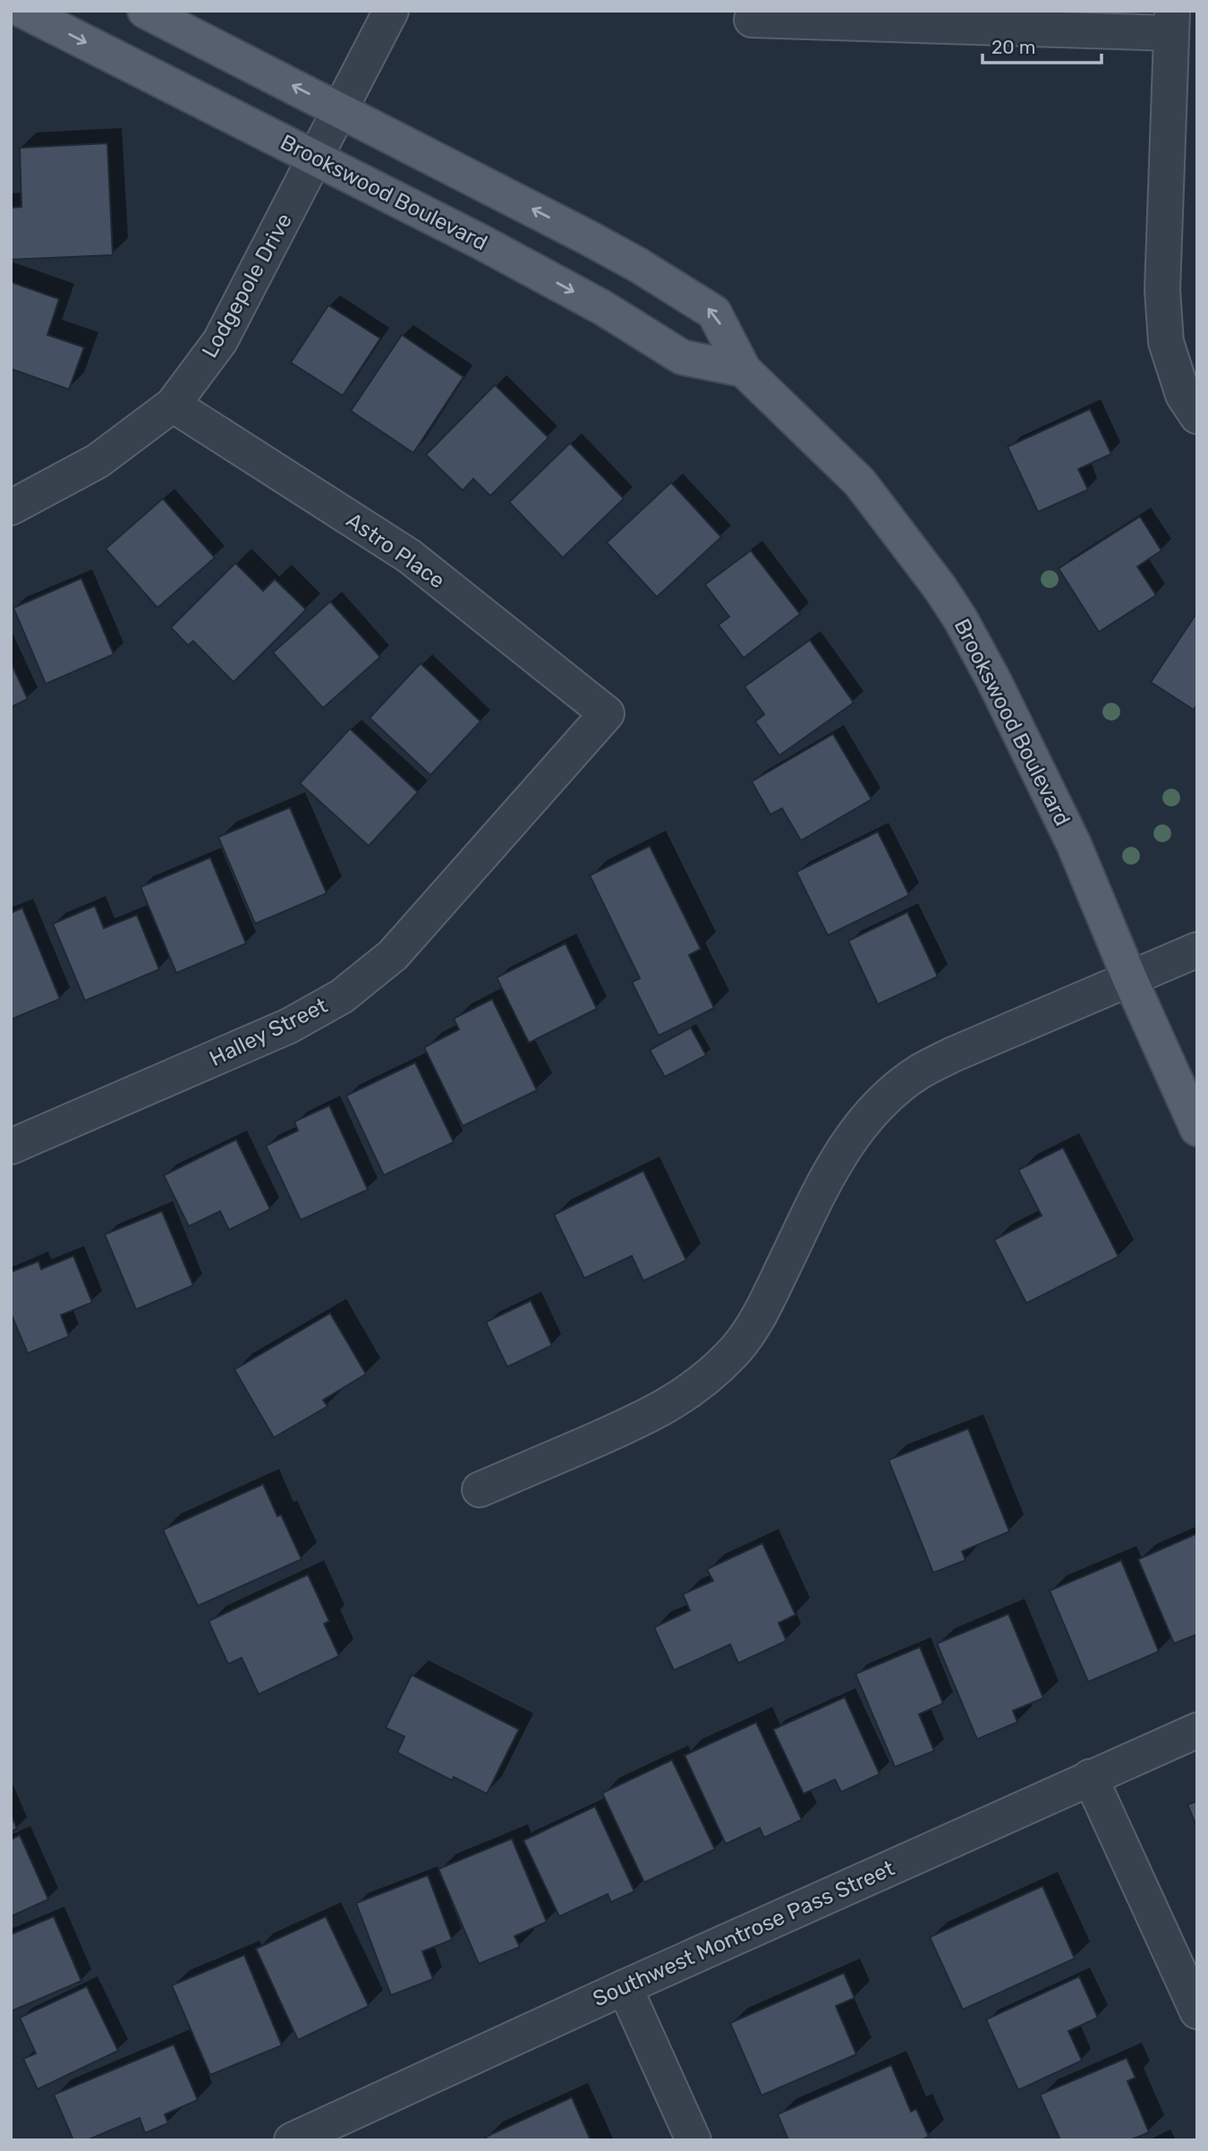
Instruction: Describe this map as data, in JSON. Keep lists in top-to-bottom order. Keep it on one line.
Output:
{"streets":{"main road":["Brookswood Boulevard"],"street":["Lodgepole Drive","Astro Place","Halley Street","Southwest Montrose Pass Street"]},"crossings":[["Brookswood Boulevard","Lodgepole Drive"],["Lodgepole Drive","Astro Place"],["Astro Place","Halley Street"]],"scale_bar":"20 m"}
